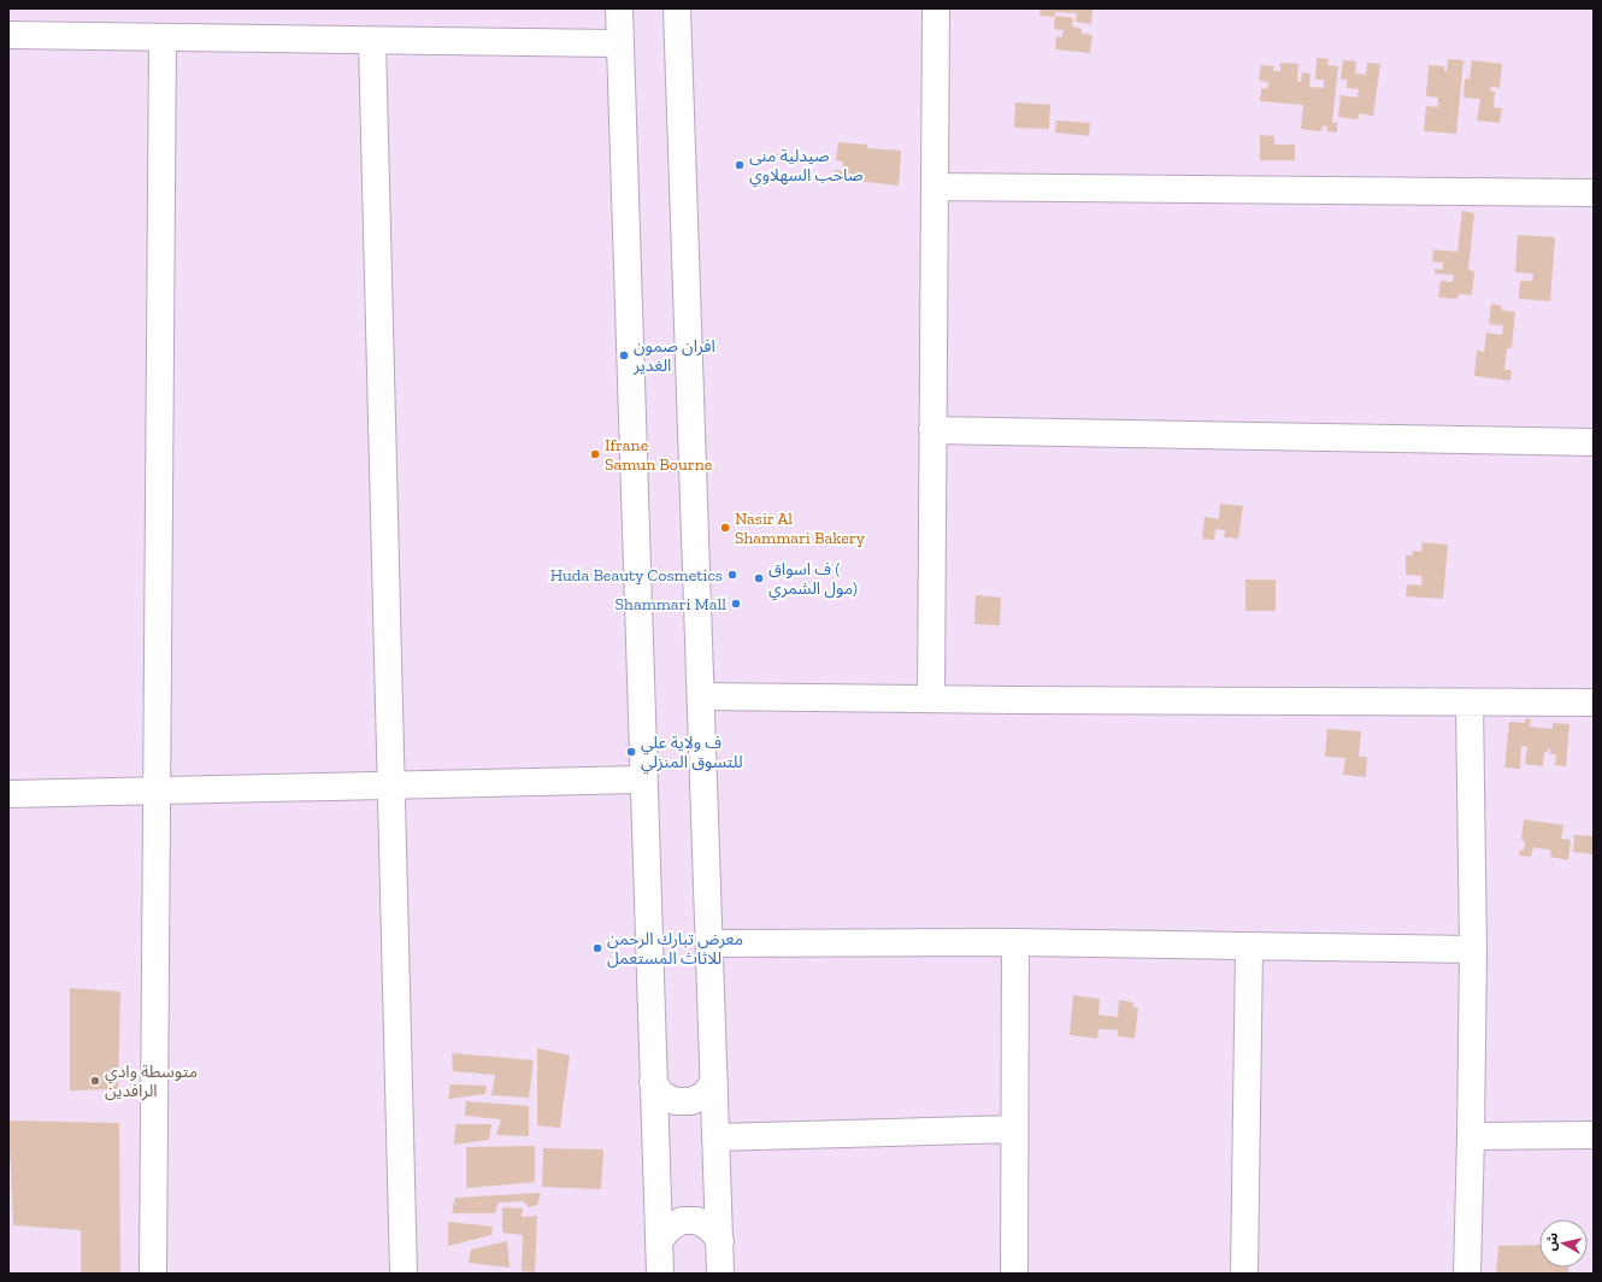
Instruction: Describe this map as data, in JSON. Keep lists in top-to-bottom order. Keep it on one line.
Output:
{"places":["صيدلية منى صاحب السهلاوي","افران صمون الغدير","Ifrane Samun Bourne","Nasir Al Shammari Bakery","Huda Beauty Cosmetics","ف اسواق ( مول الشمري)","Shammari Mall","ف ولاية علي للتسوق المنزلي","معرض تبارك الرحمن للاثاث المستعمل","متوسطة وادي الرافدين"],"north":"left"}
